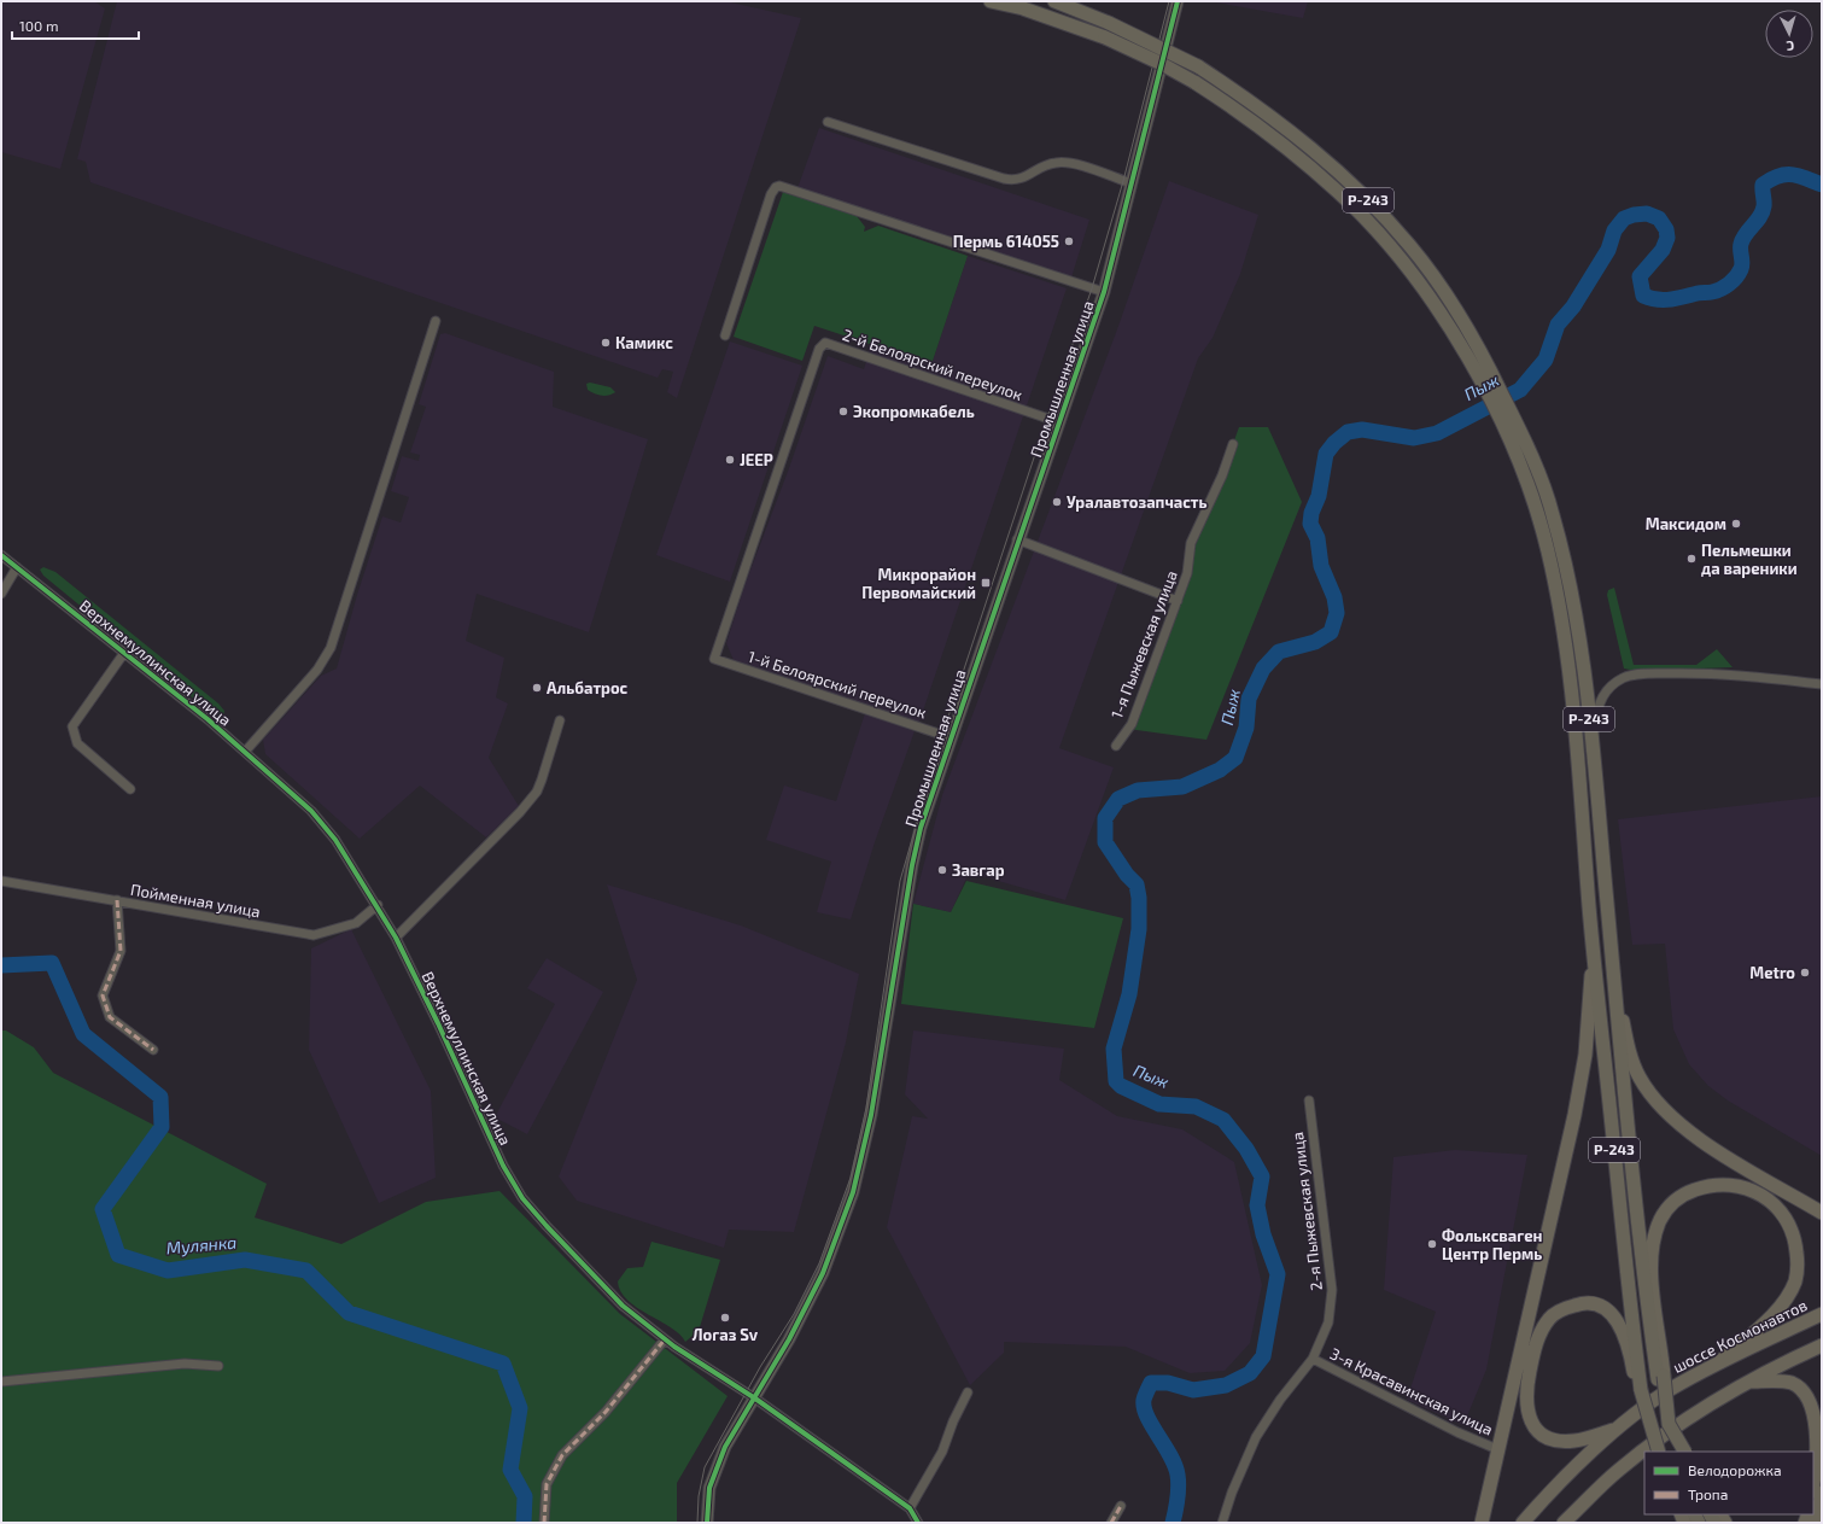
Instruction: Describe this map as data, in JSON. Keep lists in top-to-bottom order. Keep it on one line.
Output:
{"streets":{"highway":["Р-243"],"main road":["шоссе Космонавтов"],"street":["2-й Белоярский переулок","Промышленная улица","1-я Пыжевская улица","Верхнемуллинская улица","1-й Белоярский переулок","Пойменная улица","2-я Пыжевская улица","3-я Красавинская улица"]},"crossings":[["2-й Белоярский переулок","Промышленная улица"],["2-й Белоярский переулок","1-й Белоярский переулок"],["Промышленная улица","Верхнемуллинская улица"],["Промышленная улица","1-й Белоярский переулок"],["Верхнемуллинская улица","Пойменная улица"],["2-я Пыжевская улица","3-я Красавинская улица"]],"water":["Пыж","Мулянка"],"places":{"other":["Пермь 614055","Камикс","Экопромкабель","JEEP","Уралавтозапчасть","Максидом","Пельмешки да вареники","Альбатрос","Завгар","Metro","Фольксваген Центр Пермь","Логаз Sv"],"transit":["Микрорайон Первомайский"]},"legend":["Велодорожка","Тропа"],"scale_bar":"100 m","north":"bottom"}
